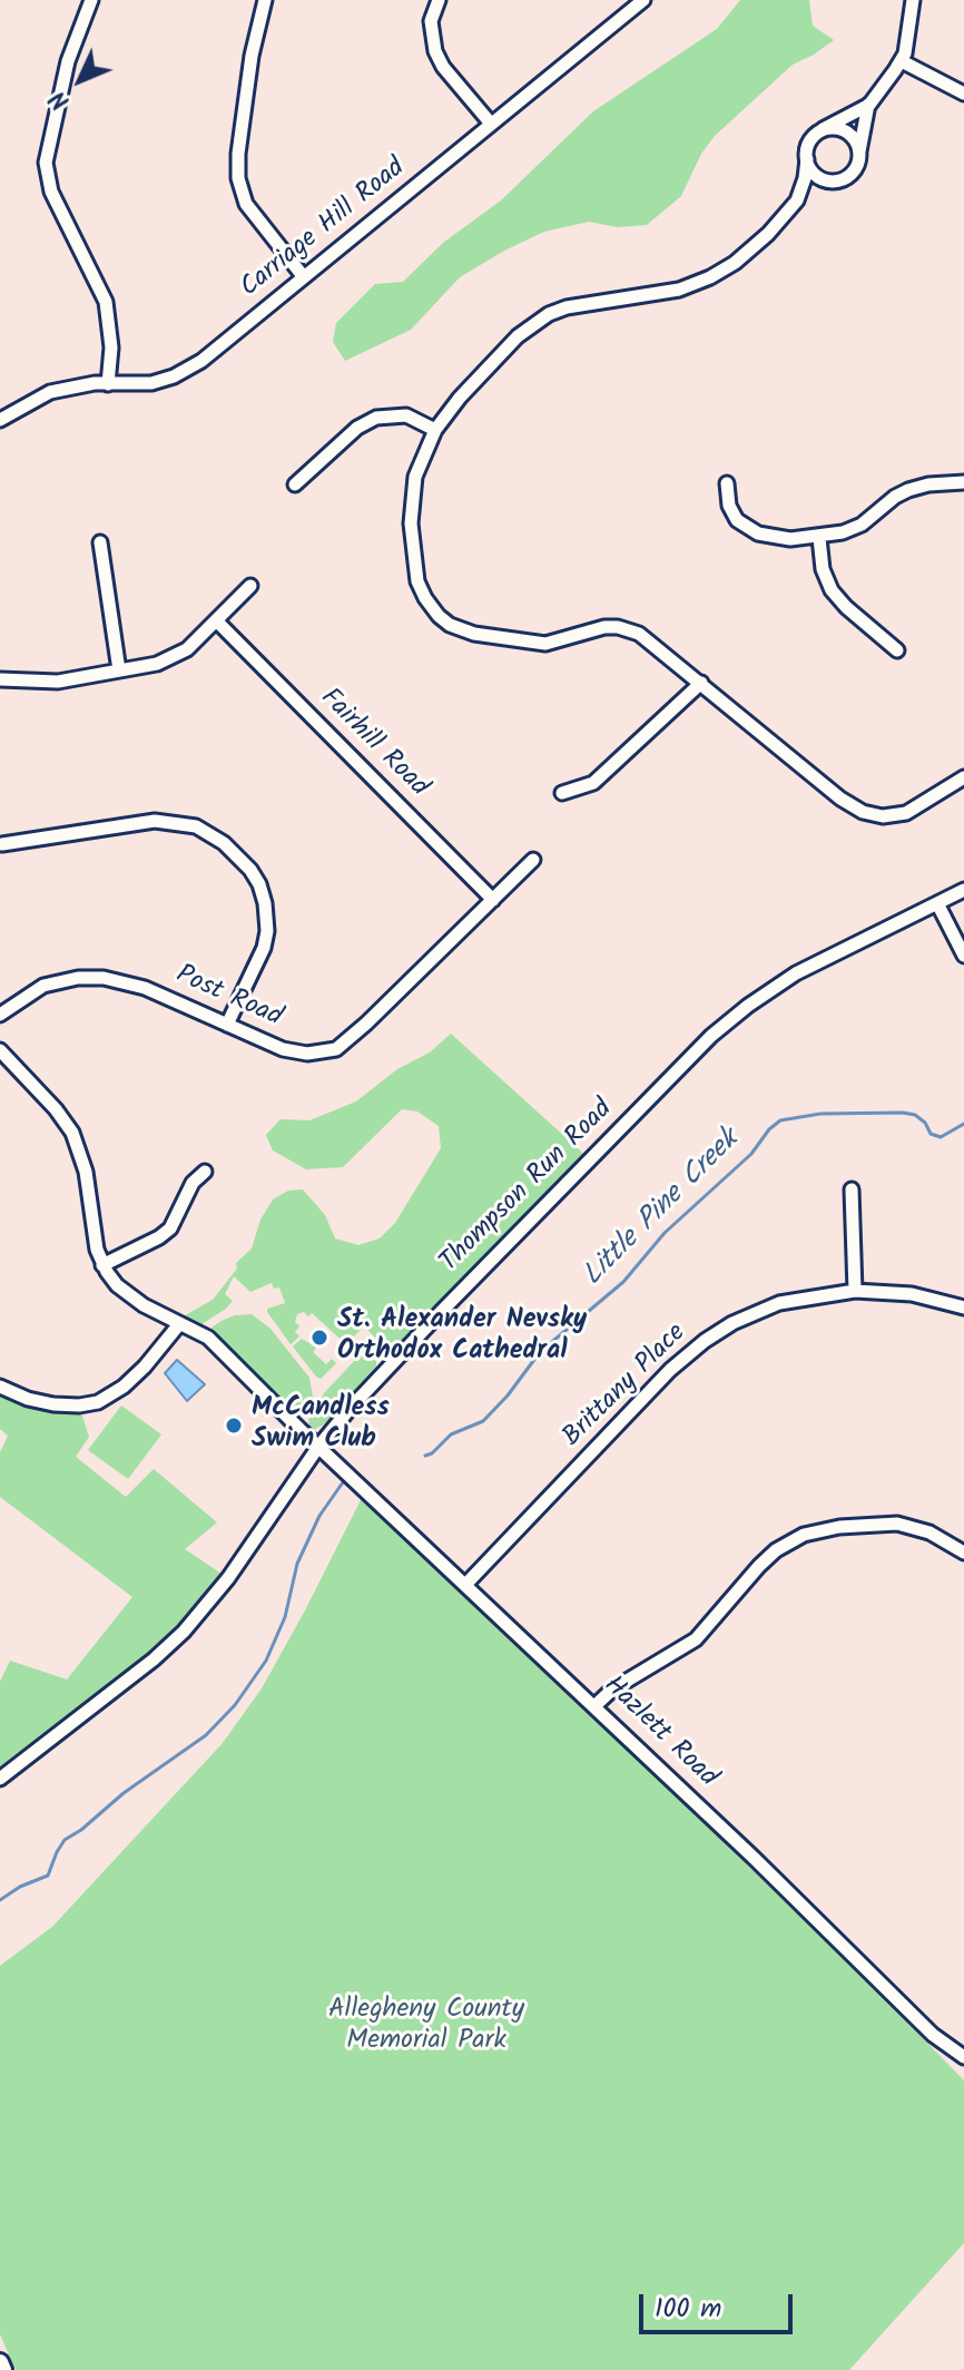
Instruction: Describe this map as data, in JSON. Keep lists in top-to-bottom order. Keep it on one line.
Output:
{"streets":{"street":["Carriage Hill Road","Fairhill Road","Post Road","Thompson Run Road","Brittany Place","Hazlett Road"]},"crossings":[["Fairhill Road","Post Road"],["Thompson Run Road","Hazlett Road"],["Brittany Place","Hazlett Road"]],"water":["Little Pine Creek"],"parks":["Allegheny County Memorial Park"],"places":["St. Alexander Nevsky Orthodox Cathedral","McCandless Swim Club"],"scale_bar":"100 m","north":"bottom left"}
